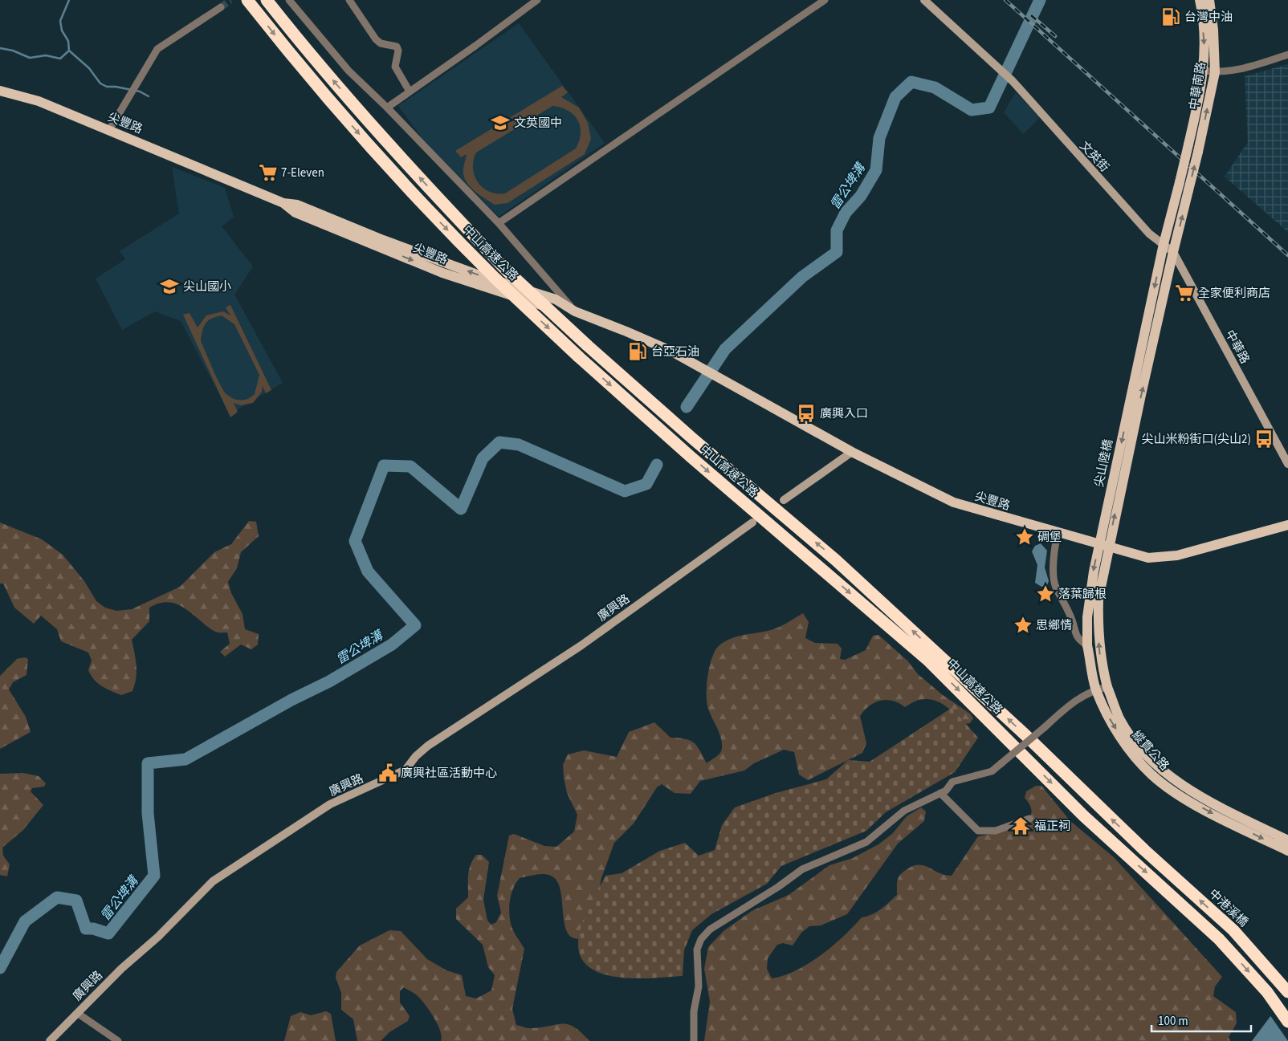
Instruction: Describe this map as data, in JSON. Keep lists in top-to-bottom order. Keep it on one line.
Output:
{"streets":{"highway":["中山高速公路","中港溪橋"],"main road":["中華南路","尖豐路","尖山陸橋","縱貫公路"],"street":["文英街","中華路","廣興路"]},"crossings":[["中華南路","文英街"],["中華南路","中華路"],["中華南路","尖山陸橋"],["文英街","中華路"],["文英街","尖山陸橋"],["中山高速公路","中港溪橋"],["中華路","尖山陸橋"],["尖山陸橋","縱貫公路"]],"one_way":["中港溪橋"],"water":["雷公埤溝"],"places":{"fuel station":["台灣中油","台亞石油"],"school or university":["文英國中","尖山國小"],"supermarket":["7-Eleven","全家便利商店"],"bus stop":["廣興入口","尖山米粉街口(尖山2)"],"place":["碉堡","落葉歸根","思鄉情"],"public building":["廣興社區活動中心"],"temple":["福正祠"]},"scale_bar":"100 m"}
